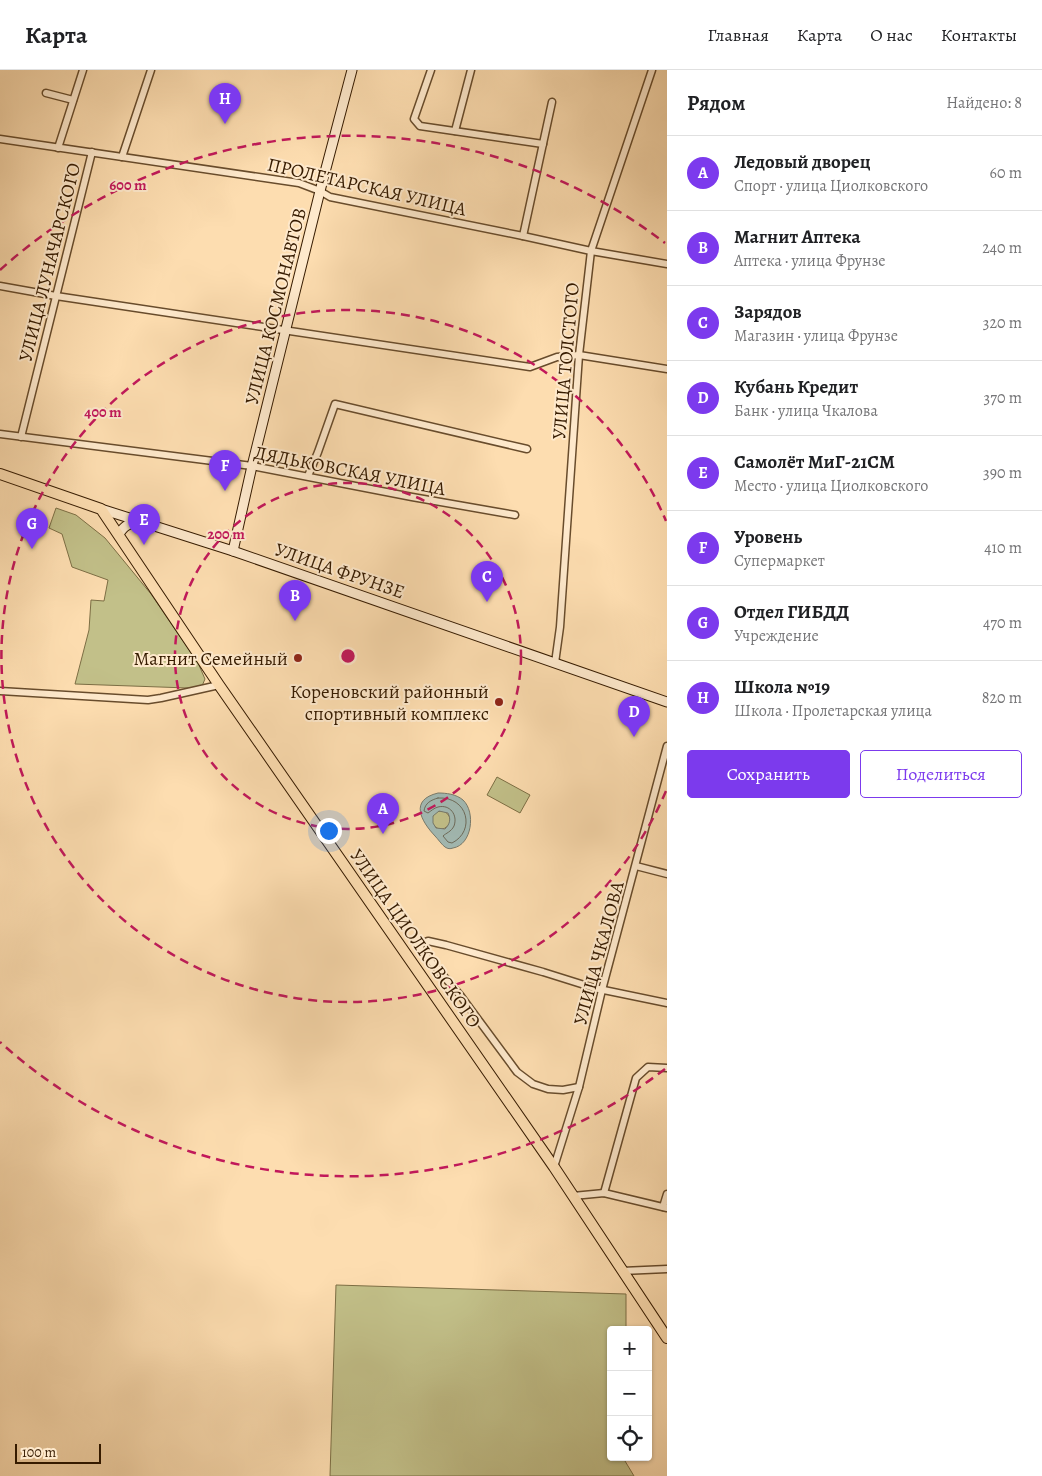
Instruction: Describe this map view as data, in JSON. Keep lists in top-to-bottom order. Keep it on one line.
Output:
{"streets":{"main road":["УЛИЦА КОСМОНАВТОВ","УЛИЦА ФРУНЗЕ","УЛИЦА ЦИОЛКОВСКОГО"],"street":["ПРОЛЕТАРСКАЯ УЛИЦА","УЛИЦА ЛУНАЧАРСКОГО","УЛИЦА ТОЛСТОГО","ДЯДЬКОВСКАЯ УЛИЦА","УЛИЦА ЧКАЛОВА"]},"crossings":[["ПРОЛЕТАРСКАЯ УЛИЦА","УЛИЦА ЛУНАЧАРСКОГО"],["ПРОЛЕТАРСКАЯ УЛИЦА","УЛИЦА КОСМОНАВТОВ"],["ПРОЛЕТАРСКАЯ УЛИЦА","УЛИЦА ТОЛСТОГО"],["УЛИЦА ЛУНАЧАРСКОГО","ДЯДЬКОВСКАЯ УЛИЦА"],["УЛИЦА КОСМОНАВТОВ","ДЯДЬКОВСКАЯ УЛИЦА"],["УЛИЦА КОСМОНАВТОВ","УЛИЦА ФРУНЗЕ"],["УЛИЦА ТОЛСТОГО","УЛИЦА ФРУНЗЕ"],["УЛИЦА ФРУНЗЕ","УЛИЦА ЦИОЛКОВСКОГО"],["УЛИЦА ЦИОЛКОВСКОГО","УЛИЦА ЧКАЛОВА"]],"places":["Магнит Семейный","Кореновский районный спортивный комплекс"],"scale_bar":"100 m","page":{"header":"Карта","nav":["Главная","Карта","О нас","Контакты"],"heading":["Рядом","Найдено: 8"],"pins":["H","F","E","G","C","B","D","A"],"list":[{"mark":"A","name":"Ледовый дворец","note":"Спорт · улица Циолковского","value":"60 m"},{"mark":"B","name":"Магнит Аптека","note":"Аптека · улица Фрунзе","value":"240 m"},{"mark":"C","name":"Зарядов","note":"Магазин · улица Фрунзе","value":"320 m"},{"mark":"D","name":"Кубань Кредит","note":"Банк · улица Чкалова","value":"370 m"},{"mark":"E","name":"Самолёт МиГ-21СМ","note":"Место · улица Циолковского","value":"390 m"},{"mark":"F","name":"Уровень","note":"Супермаркет","value":"410 m"},{"mark":"G","name":"Отдел ГИБДД","note":"Учреждение","value":"470 m"},{"mark":"H","name":"Школа №19","note":"Школа · Пролетарская улица","value":"820 m"}],"buttons":["Сохранить","Поделиться"],"map_buttons":["+","−"],"scale":"100 m"},"rings":["600 m","400 m","200 m"]}
